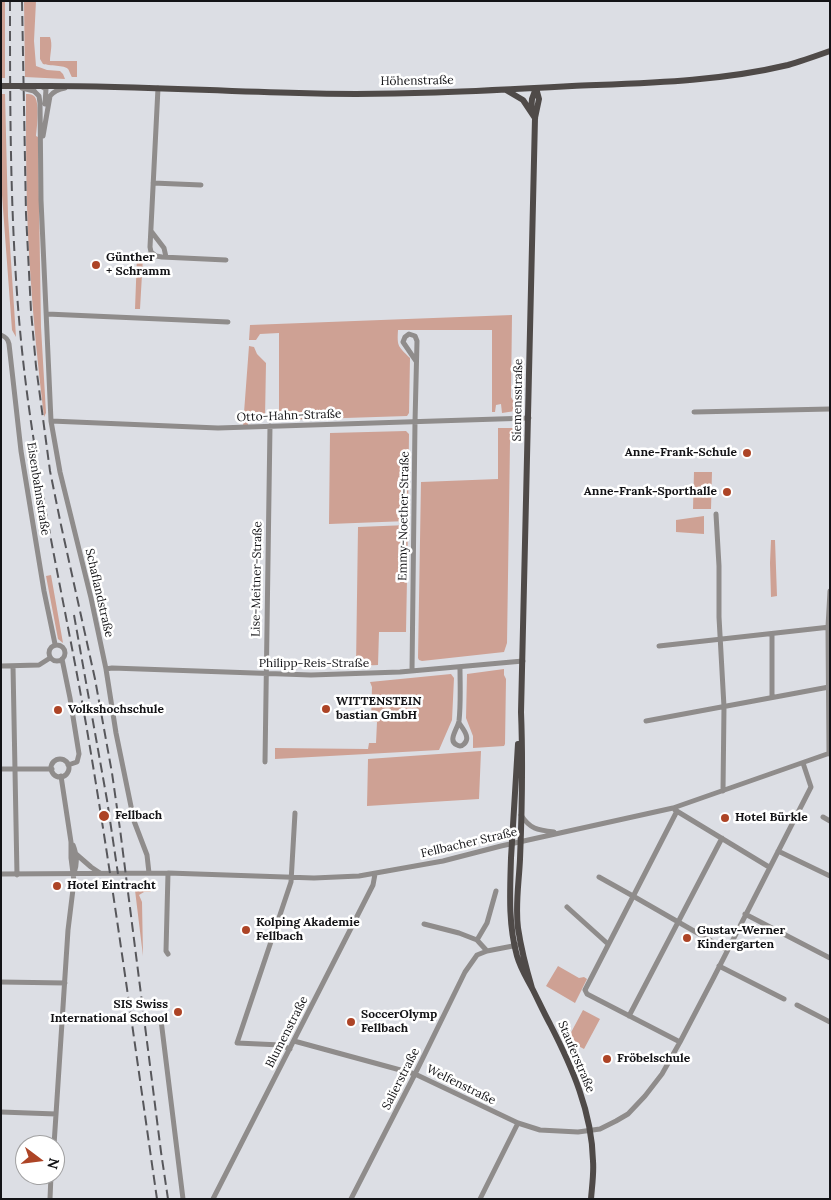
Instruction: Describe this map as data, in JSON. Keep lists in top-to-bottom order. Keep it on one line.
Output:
{"streets":{"main road":["Höhenstraße","Siemensstraße","Stauferstraße"],"street":["Otto-Hahn-Straße","Eisenbahnstraße","Emmy-Noether-Straße","Lise-Meitner-Straße","Schaflandstraße","Philipp-Reis-Straße","Fellbacher Straße","Blumenstraße","Salierstraße","Welfenstraße"]},"crossings":[["Höhenstraße","Siemensstraße"],["Höhenstraße","Schaflandstraße"],["Siemensstraße","Otto-Hahn-Straße"],["Siemensstraße","Philipp-Reis-Straße"],["Siemensstraße","Fellbacher Straße"],["Siemensstraße","Stauferstraße"],["Otto-Hahn-Straße","Emmy-Noether-Straße"],["Otto-Hahn-Straße","Lise-Meitner-Straße"],["Otto-Hahn-Straße","Schaflandstraße"],["Emmy-Noether-Straße","Philipp-Reis-Straße"],["Lise-Meitner-Straße","Philipp-Reis-Straße"],["Schaflandstraße","Philipp-Reis-Straße"],["Schaflandstraße","Fellbacher Straße"],["Fellbacher Straße","Blumenstraße"],["Fellbacher Straße","Stauferstraße"],["Fellbacher Straße","Welfenstraße"],["Blumenstraße","Welfenstraße"],["Stauferstraße","Salierstraße"],["Stauferstraße","Welfenstraße"],["Salierstraße","Welfenstraße"]],"places":["Günther + Schramm","Anne-Frank-Schule","Anne-Frank-Sporthalle","WITTENSTEIN bastian GmbH","Volkshochschule","Fellbach","Hotel Bürkle","Hotel Eintracht","Kolping Akademie Fellbach","Gustav-Werner Kindergarten","SIS Swiss International School","SoccerOlymp Fellbach","Fröbelschule"],"north":"right"}
